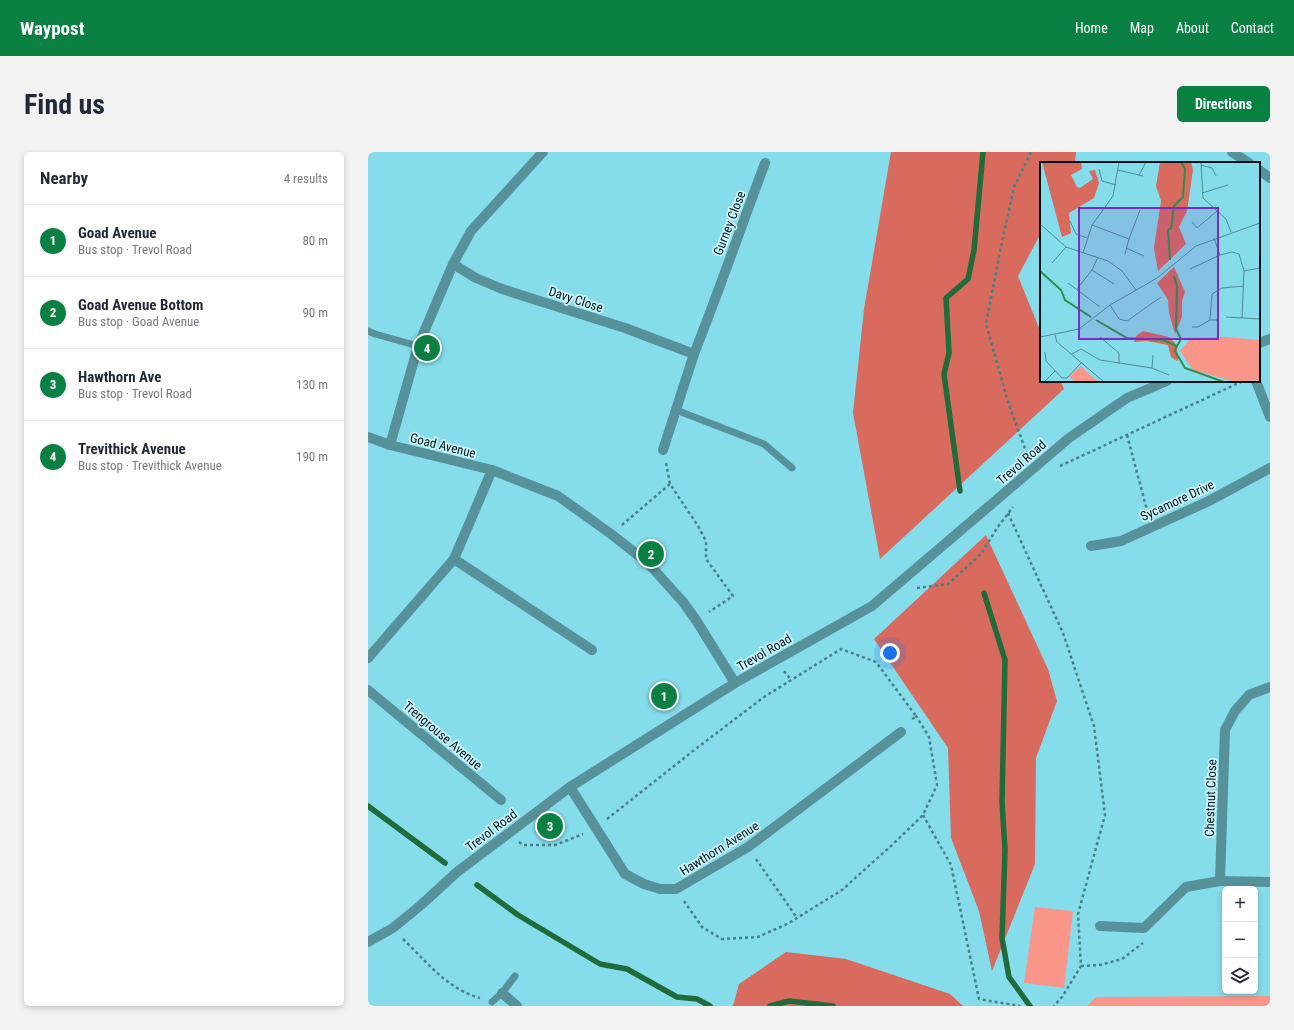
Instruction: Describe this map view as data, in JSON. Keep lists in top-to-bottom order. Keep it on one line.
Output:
{"streets":{"street":["Gurney Close","Davy Close","Goad Avenue","Trevol Road","Sycamore Drive","Trengrouse Avenue","Chestnut Close","Hawthorn Avenue"]},"crossings":[["Gurney Close","Davy Close"],["Goad Avenue","Trevol Road"],["Trevol Road","Hawthorn Avenue"]],"page":{"header":"Waypost","nav":["Home","Map","About","Contact"],"buttons":"Directions","title":"Find us","heading":["Nearby","4 results"],"list":[{"mark":"1","name":"Goad Avenue","note":"Bus stop · Trevol Road","value":"80 m"},{"mark":"2","name":"Goad Avenue Bottom","note":"Bus stop · Goad Avenue","value":"90 m"},{"mark":"3","name":"Hawthorn Ave","note":"Bus stop · Trevol Road","value":"130 m"},{"mark":"4","name":"Trevithick Avenue","note":"Bus stop · Trevithick Avenue","value":"190 m"}],"pins":["4","2","1","3"],"map_buttons":["+","−"]}}
